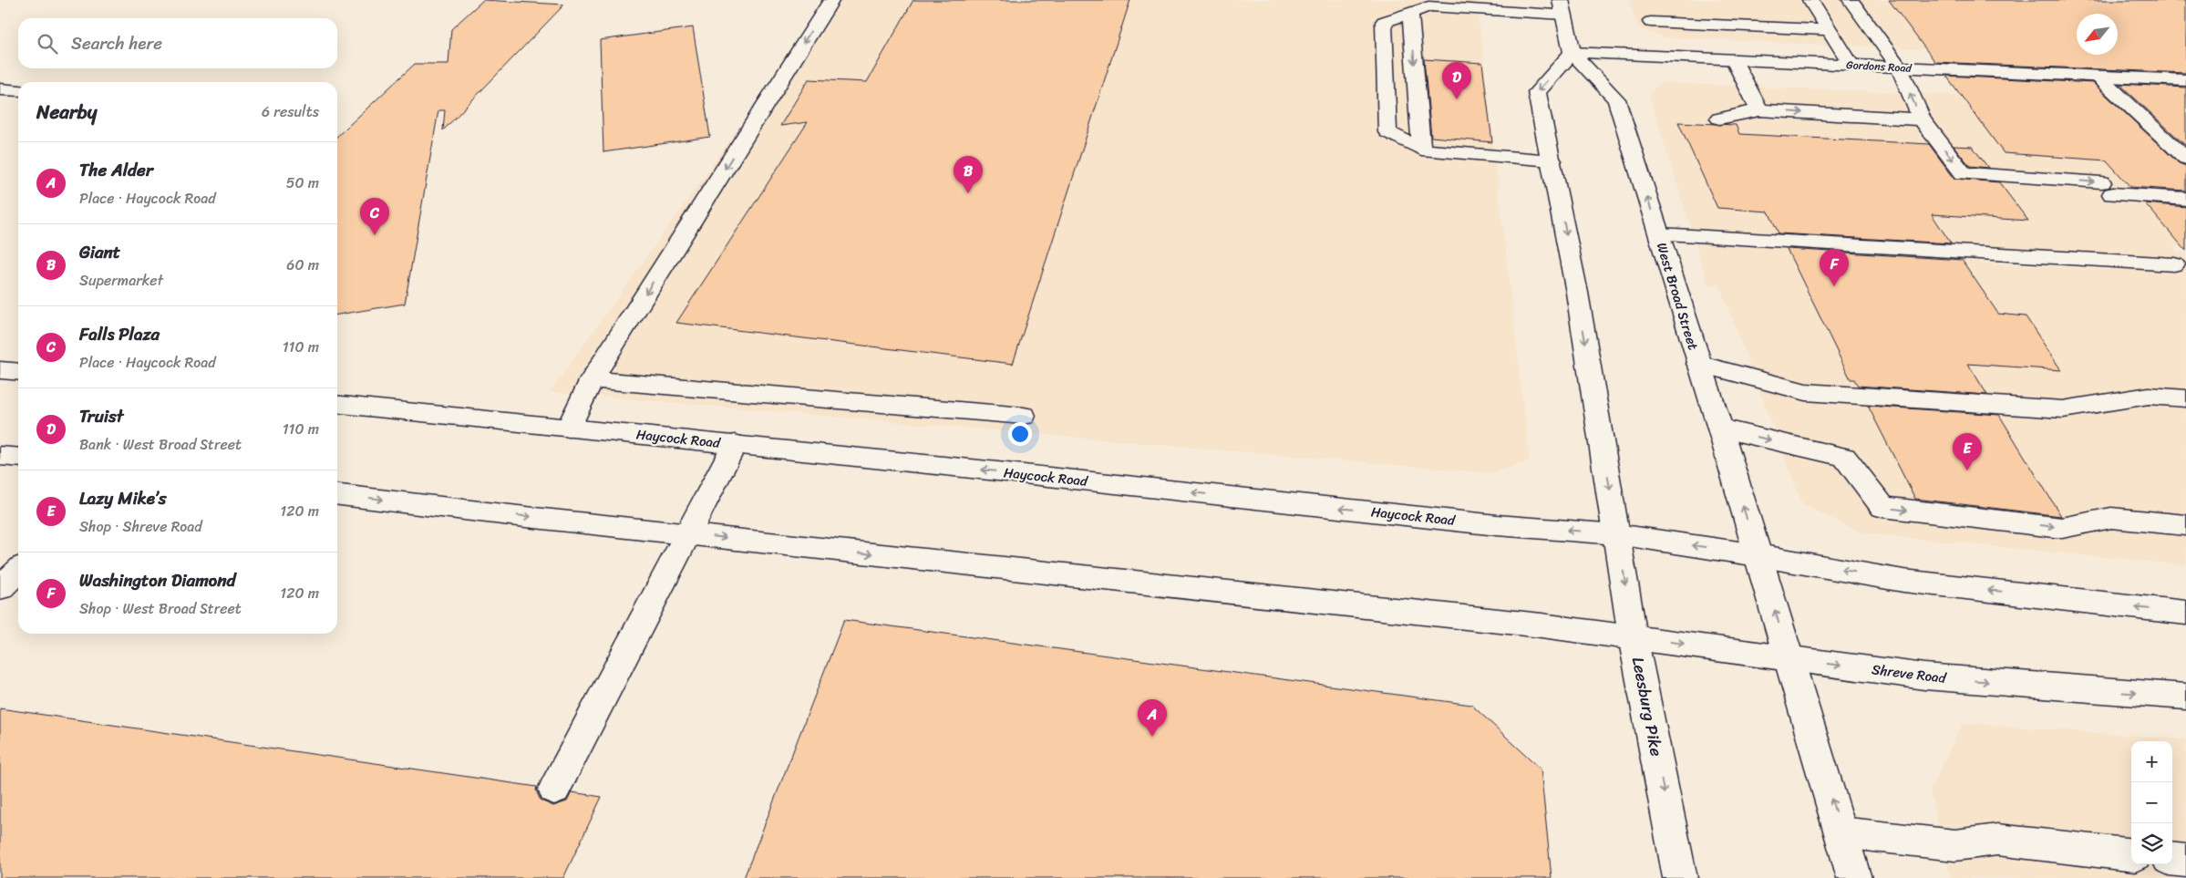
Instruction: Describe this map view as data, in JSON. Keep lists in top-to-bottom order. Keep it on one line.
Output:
{"streets":{"main road":["Gordons Road","West Broad Street","Haycock Road","Shreve Road","Leesburg Pike"]},"crossings":[["Gordons Road","West Broad Street"],["West Broad Street","Haycock Road"],["Haycock Road","Leesburg Pike"],["Shreve Road","Leesburg Pike"]],"north":"bottom left","page":{"search":"Search here","pins":["D","B","C","F","E","A"],"heading":["Nearby","6 results"],"list":[{"mark":"A","name":"The Alder","note":"Place · Haycock Road","value":"50 m"},{"mark":"B","name":"Giant","note":"Supermarket","value":"60 m"},{"mark":"C","name":"Falls Plaza","note":"Place · Haycock Road","value":"110 m"},{"mark":"D","name":"Truist","note":"Bank · West Broad Street","value":"110 m"},{"mark":"E","name":"Lazy Mike’s","note":"Shop · Shreve Road","value":"120 m"},{"mark":"F","name":"Washington Diamond","note":"Shop · West Broad Street","value":"120 m"}],"map_buttons":["+","−"]}}
